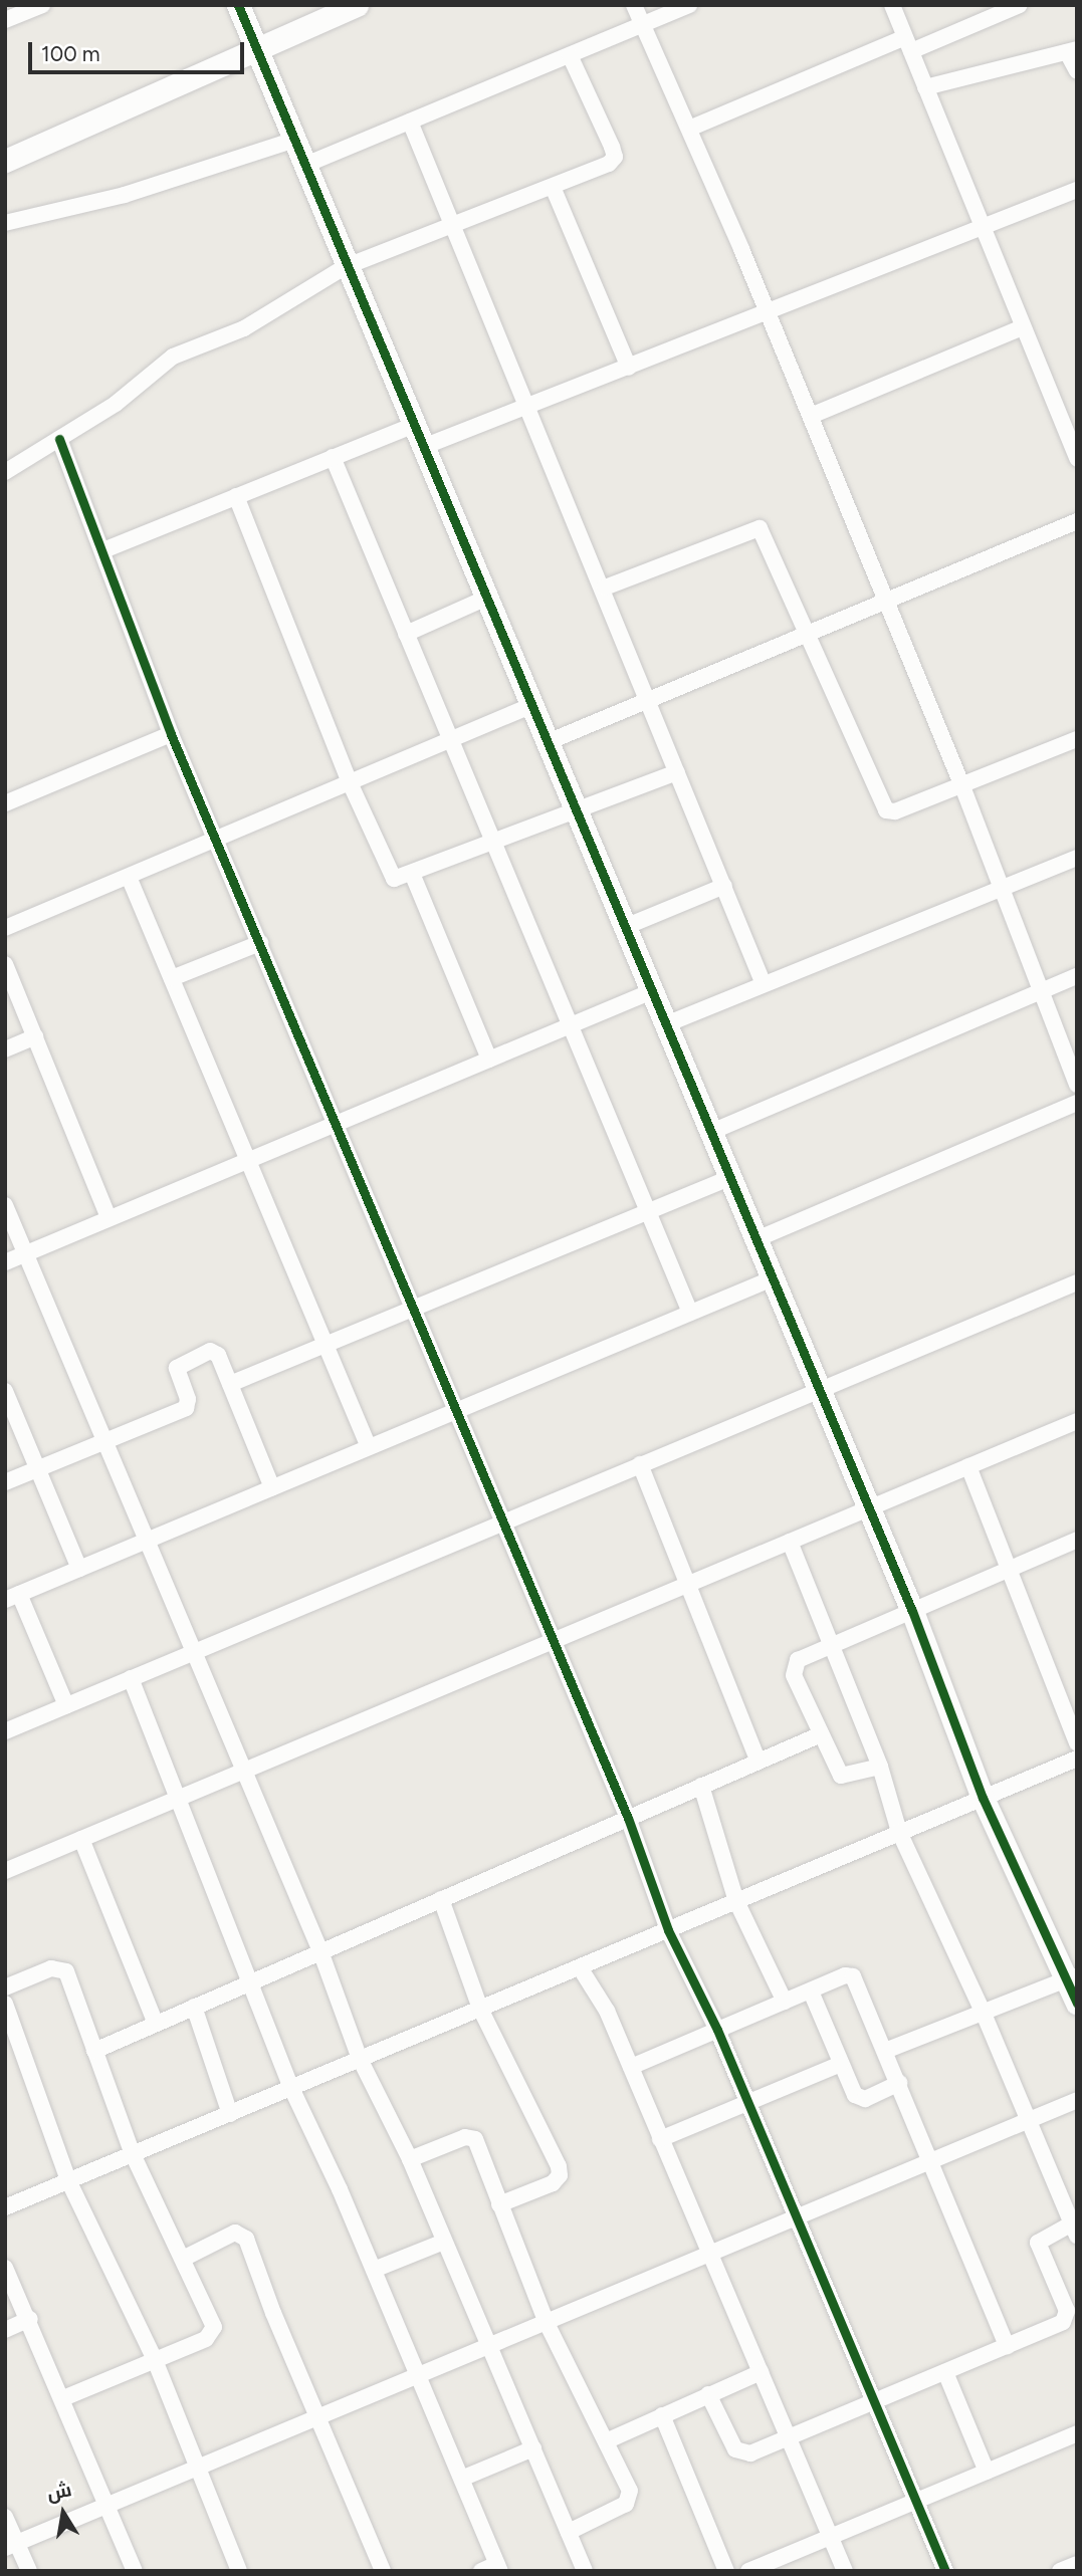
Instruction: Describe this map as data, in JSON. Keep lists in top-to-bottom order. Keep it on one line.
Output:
{"scale_bar":"100 m","north":"top"}
